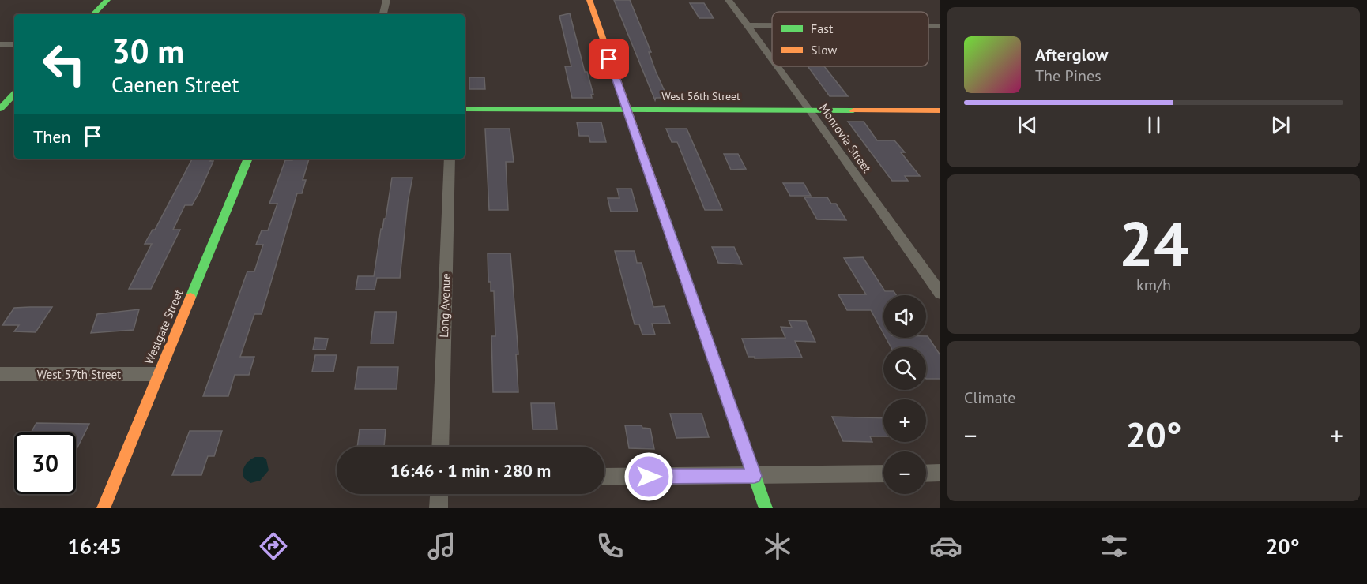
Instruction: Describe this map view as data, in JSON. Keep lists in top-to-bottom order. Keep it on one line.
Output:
{"streets":{"street":["West 56th Street","Monrovia Street","Long Avenue","Westgate Street","West 57th Street"]},"crossings":[["West 56th Street","Monrovia Street"],["Westgate Street","West 57th Street"]],"legend":["Fast","Slow"],"page":{"turn":["30 m","Caenen Street"],"song":["Afterglow","The Pines"],"then":"Then","tile":[["24","km/h"],"Climate"],"map_buttons":["+","−"],"heat":["−","20°","+"],"limit":"30","trip":"16:46 · 1 min · 280 m","tabs":["16:45","20°"]}}
